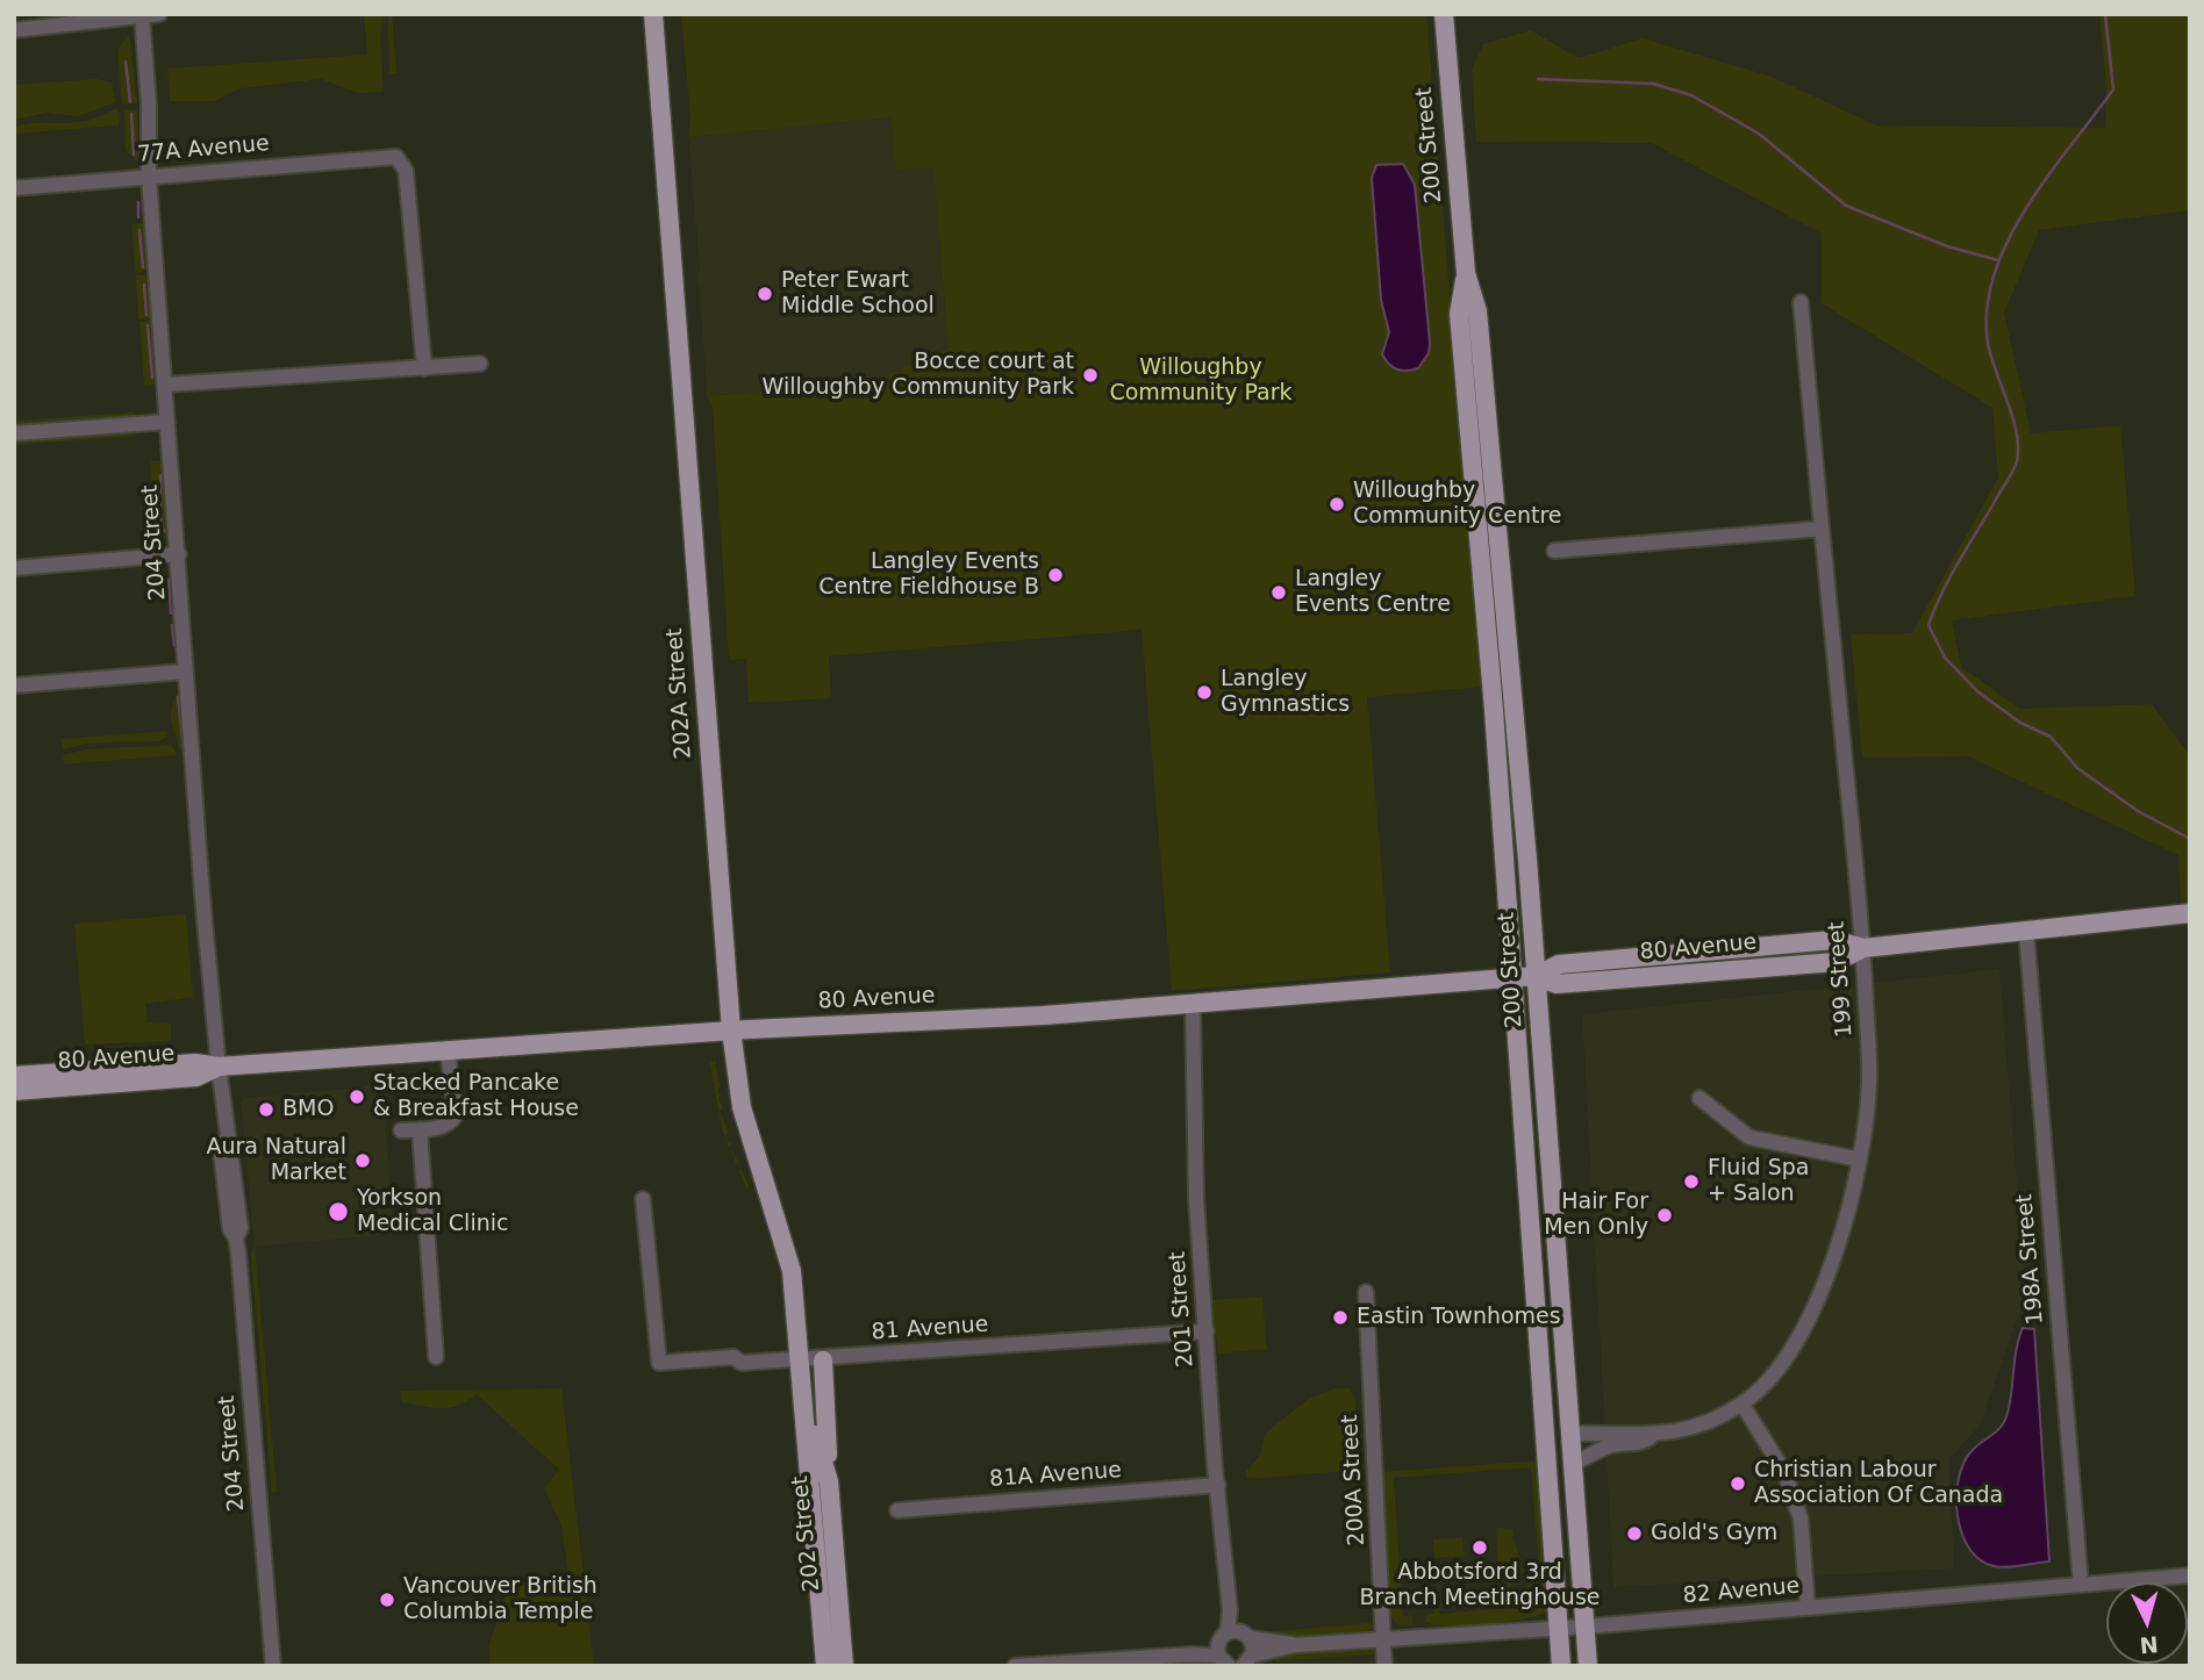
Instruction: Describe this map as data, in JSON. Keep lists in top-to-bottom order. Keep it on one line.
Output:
{"streets":{"main road":["200 Street","202A Street","80 Avenue","202 Street"],"street":["77A Avenue","204 Street","199 Street","198A Street","201 Street","81 Avenue","81A Avenue","200A Street","82 Avenue"]},"crossings":[["200 Street","80 Avenue"],["200 Street","82 Avenue"],["77A Avenue","204 Street"],["204 Street","80 Avenue"],["202A Street","80 Avenue"],["202A Street","81 Avenue"],["202A Street","202 Street"],["80 Avenue","199 Street"],["80 Avenue","198A Street"],["80 Avenue","201 Street"],["198A Street","82 Avenue"],["201 Street","81 Avenue"],["201 Street","81A Avenue"],["201 Street","82 Avenue"],["81 Avenue","202 Street"],["200A Street","82 Avenue"]],"parks":["Willoughby Community Park"],"places":["Peter Ewart Middle School","Bocce court at Willoughby Community Park","Willoughby Community Centre","Langley Events Centre Fieldhouse B","Langley Events Centre","Langley Gymnastics","Stacked Pancake & Breakfast House","BMO","Aura Natural Market","Fluid Spa + Salon","Yorkson Medical Clinic","Hair For Men Only","Eastin Townhomes","Christian Labour Association Of Canada","Gold's Gym","Abbotsford 3rd Branch Meetinghouse","Vancouver British Columbia Temple"],"north":"bottom"}
